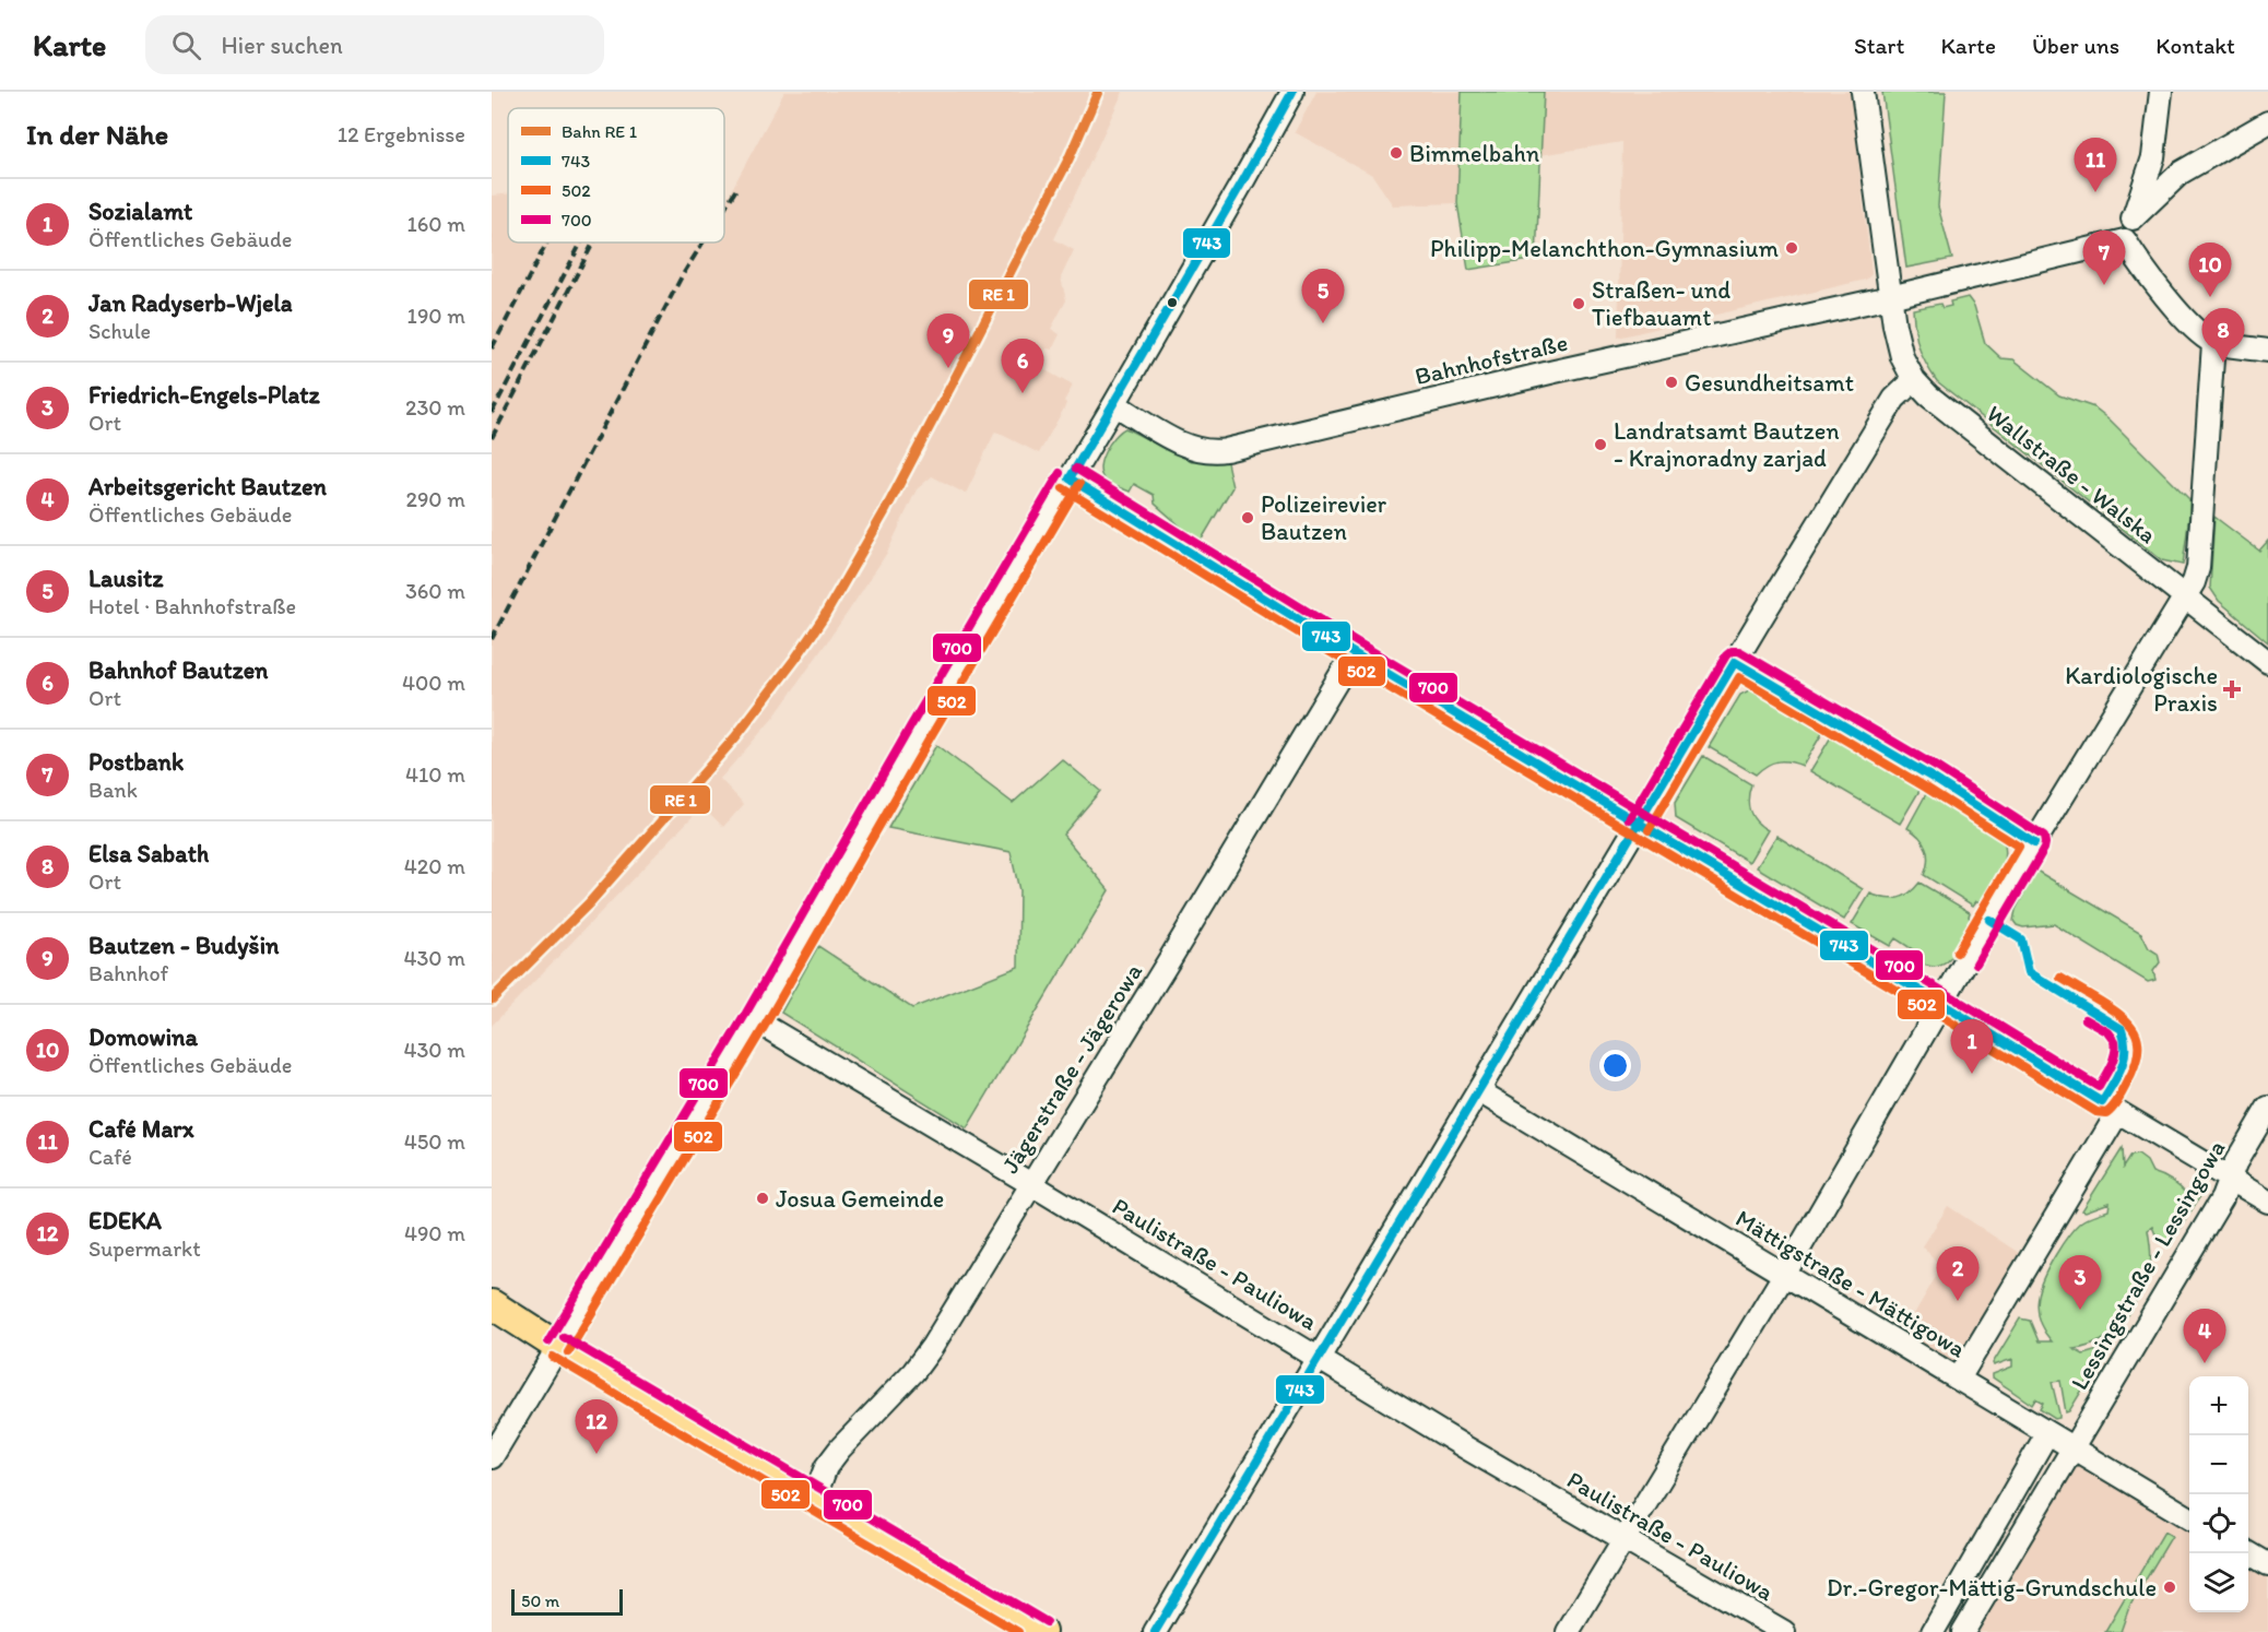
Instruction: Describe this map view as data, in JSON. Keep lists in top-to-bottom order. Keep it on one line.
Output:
{"streets":{"street":["Bahnhofstraße","Wallstraße - Walska","Jägerstraße - Jägerowa","Paulistraße - Pauliowa","Lessingstraße - Lessingowa","Mättigstraße - Mättigowa"]},"crossings":[["Bahnhofstraße","Wallstraße - Walska"],["Jägerstraße - Jägerowa","Paulistraße - Pauliowa"],["Lessingstraße - Lessingowa","Mättigstraße - Mättigowa"]],"places":{"other":["Bimmelbahn","Philipp-Melanchthon-Gymnasium","Straßen- und Tiefbauamt","Gesundheitsamt","Landratsamt Bautzen - Krajnoradny zarjad","Polizeirevier Bautzen","Josua Gemeinde","Dr.-Gregor-Mättig-Grundschule"],"health":["Kardiologische Praxis"]},"lines":["transit line 743","transit line 700","transit line 502"],"legend":["Bahn RE 1","743","502","700"],"scale_bar":"50 m","page":{"header":"Karte","search":"Hier suchen","nav":["Start","Karte","Über uns","Kontakt"],"heading":["In der Nähe","12 Ergebnisse"],"pins":["11","7","10","5","8","9","6","1","2","3","4","12"],"list":[{"mark":"1","name":"Sozialamt","note":"Öffentliches Gebäude","value":"160 m"},{"mark":"2","name":"Jan Radyserb-Wjela","note":"Schule","value":"190 m"},{"mark":"3","name":"Friedrich-Engels-Platz","note":"Ort","value":"230 m"},{"mark":"4","name":"Arbeitsgericht Bautzen","note":"Öffentliches Gebäude","value":"290 m"},{"mark":"5","name":"Lausitz","note":"Hotel · Bahnhofstraße","value":"360 m"},{"mark":"6","name":"Bahnhof Bautzen","note":"Ort","value":"400 m"},{"mark":"7","name":"Postbank","note":"Bank","value":"410 m"},{"mark":"8","name":"Elsa Sabath","note":"Ort","value":"420 m"},{"mark":"9","name":"Bautzen - Budyšin","note":"Bahnhof","value":"430 m"},{"mark":"10","name":"Domowina","note":"Öffentliches Gebäude","value":"430 m"},{"mark":"11","name":"Café Marx","note":"Café","value":"450 m"},{"mark":"12","name":"EDEKA","note":"Supermarkt","value":"490 m"}],"map_buttons":["+","−"],"scale":"50 m"}}
